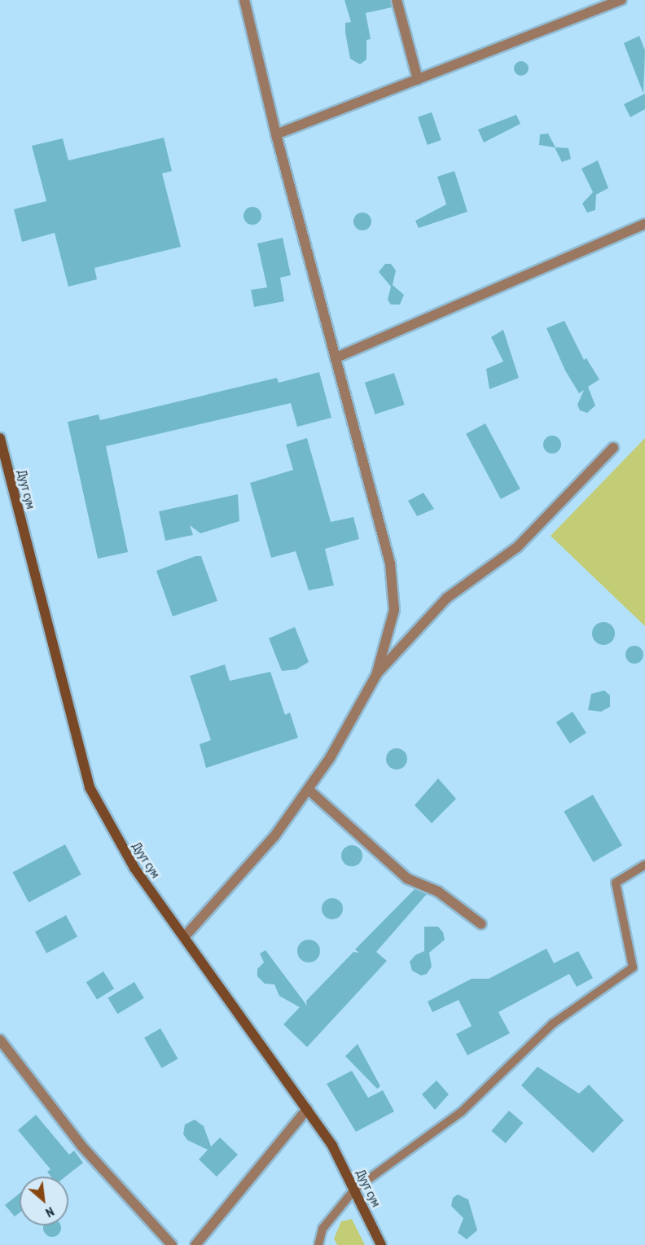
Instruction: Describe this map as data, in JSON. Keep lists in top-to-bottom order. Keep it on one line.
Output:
{"streets":{"main road":["Дуут сум"]},"north":"bottom right"}
